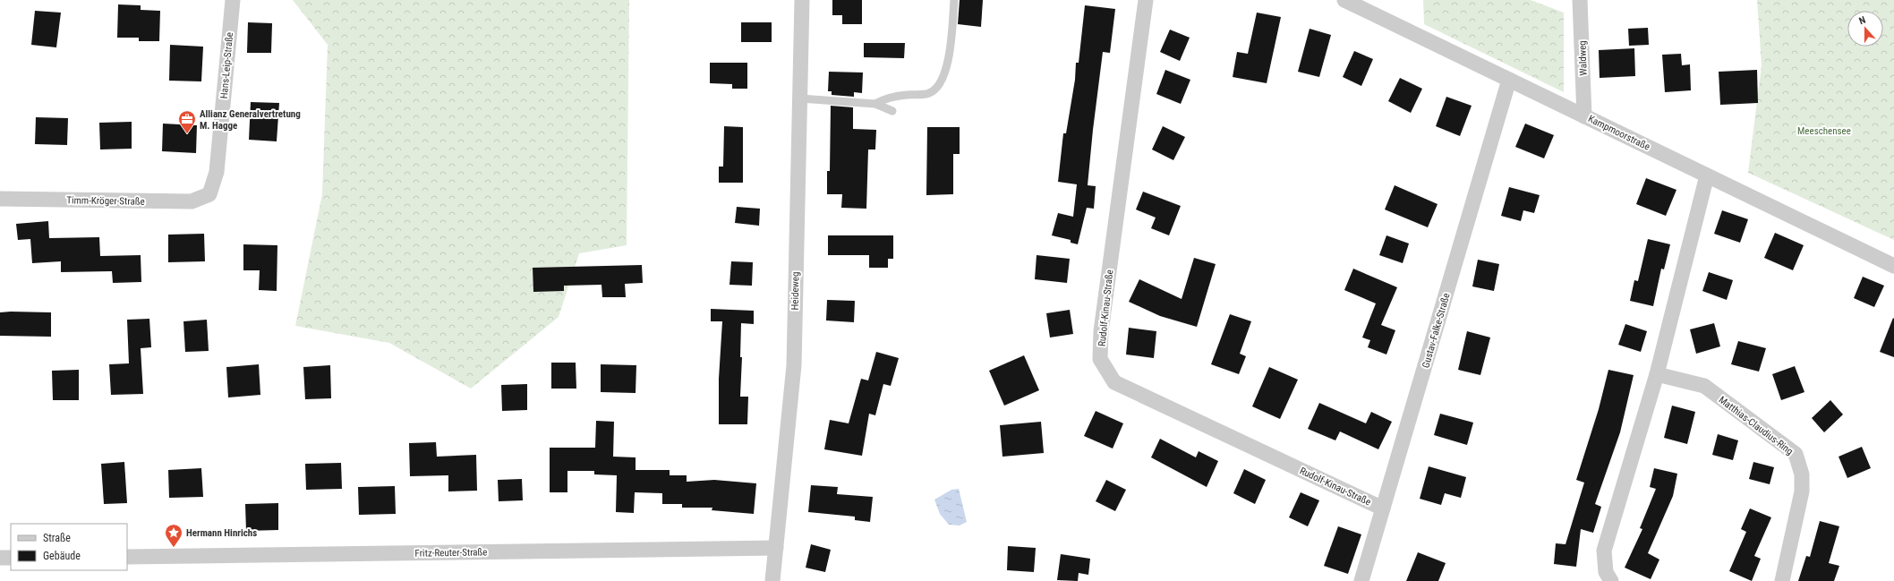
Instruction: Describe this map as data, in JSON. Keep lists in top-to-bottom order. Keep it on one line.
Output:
{"streets":{"street":["Waldweg","Hans-Leip-Straße","Kampmoorstraße","Timm-Kröger-Straße","Heideweg","Rudolf-Kinau-Straße","Gustav-Falke-Straße","Matthias-Claudius-Ring","Fritz-Reuter-Straße"]},"crossings":[["Waldweg","Kampmoorstraße"],["Hans-Leip-Straße","Timm-Kröger-Straße"],["Kampmoorstraße","Gustav-Falke-Straße"],["Heideweg","Fritz-Reuter-Straße"],["Rudolf-Kinau-Straße","Gustav-Falke-Straße"]],"parks":["Meeschensee"],"places":{"office":["Allianz Generalvertretung M. Hagge"],"place":["Hermann Hinrichs"]},"legend":["Straße","Gebäude"],"north":"top"}
